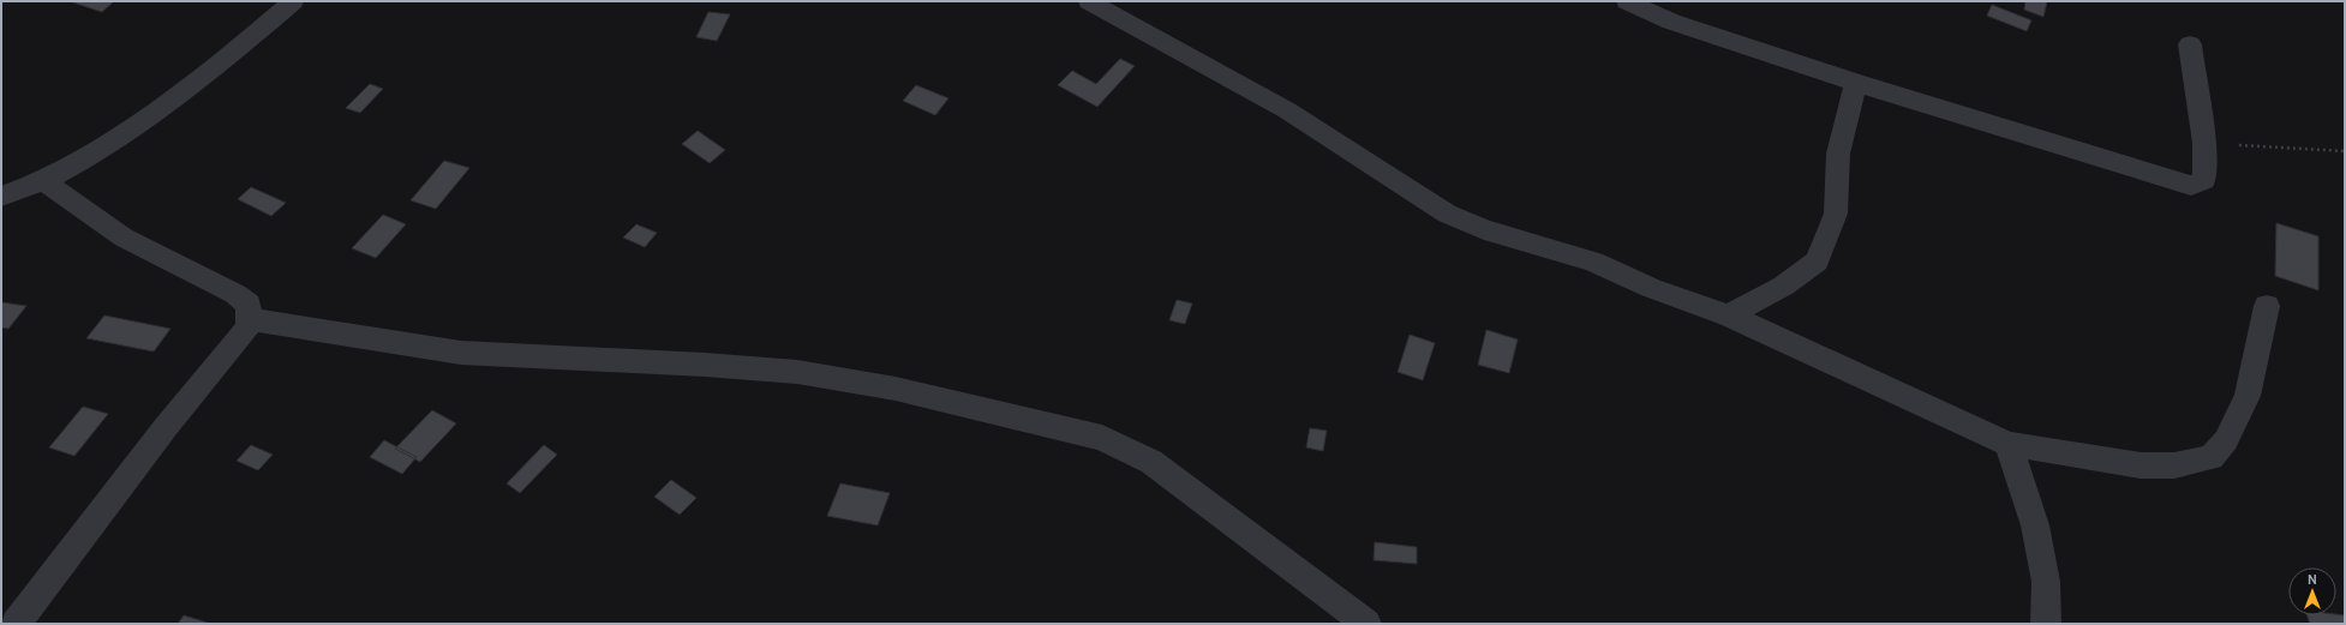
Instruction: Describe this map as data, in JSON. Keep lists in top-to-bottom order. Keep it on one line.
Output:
{"north":"top"}
